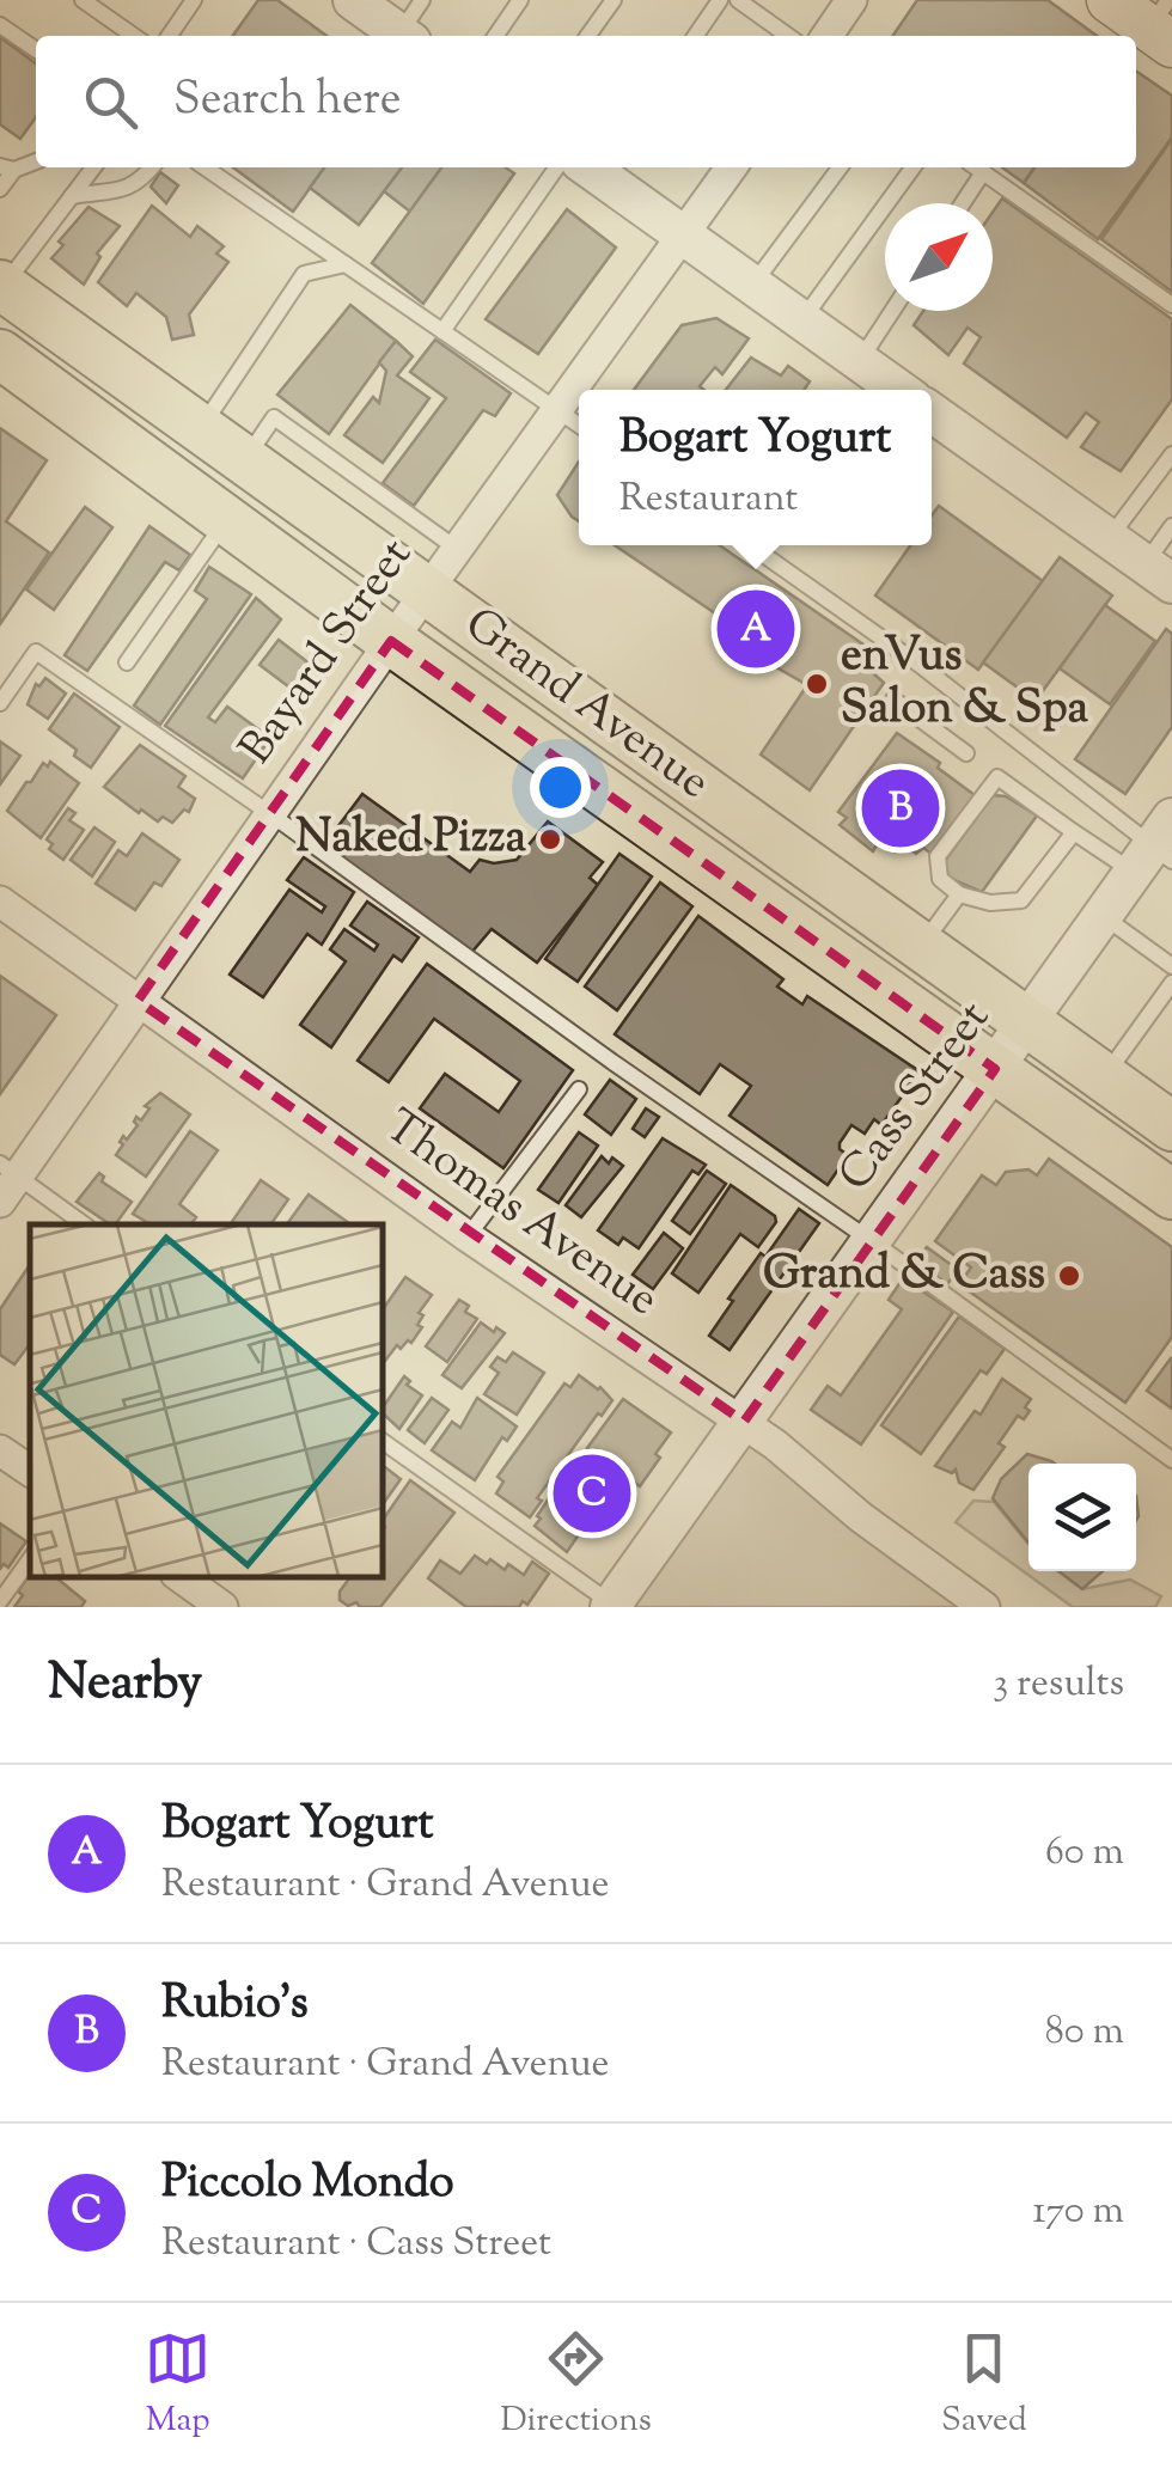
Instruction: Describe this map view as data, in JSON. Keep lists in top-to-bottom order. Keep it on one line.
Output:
{"streets":{"main road":["Grand Avenue"],"street":["Bayard Street","Cass Street","Thomas Avenue"]},"crossings":[["Bayard Street","Grand Avenue"],["Bayard Street","Thomas Avenue"],["Grand Avenue","Cass Street"],["Cass Street","Thomas Avenue"]],"places":["enVus Salon & Spa","Naked Pizza","Grand & Cass"],"north":"top right","page":{"search":"Search here","popup":["Bogart Yogurt","Restaurant"],"pins":["A","B","C"],"heading":["Nearby","3 results"],"list":[{"mark":"A","name":"Bogart Yogurt","note":"Restaurant · Grand Avenue","value":"60 m"},{"mark":"B","name":"Rubio's","note":"Restaurant · Grand Avenue","value":"80 m"},{"mark":"C","name":"Piccolo Mondo","note":"Restaurant · Cass Street","value":"170 m"}],"nav":["Map","Directions","Saved"]}}
